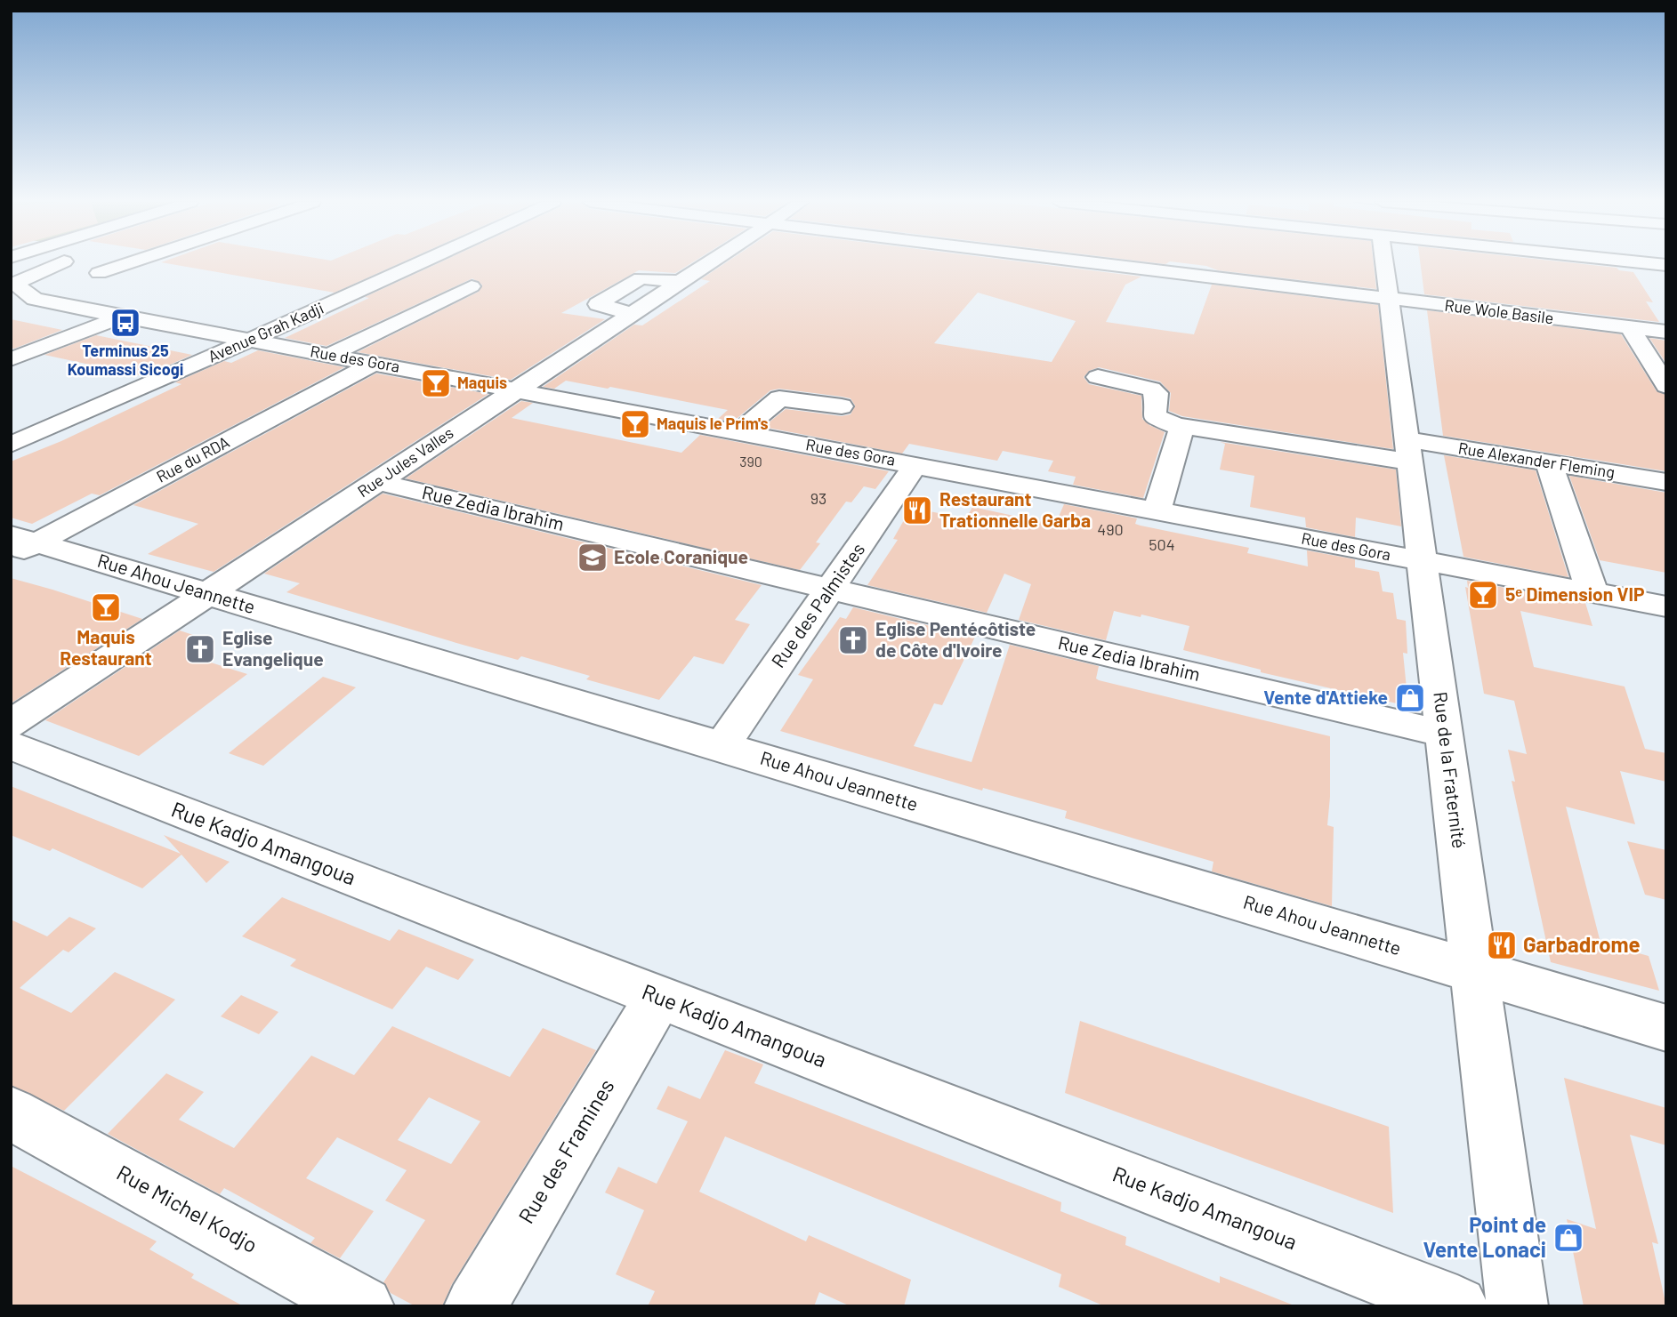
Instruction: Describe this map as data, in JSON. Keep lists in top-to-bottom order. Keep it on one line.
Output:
{"streets":{"street":["Rue Wole Basile","Avenue Grah Kadji","Rue des Gora","Rue du RDA","Rue Alexander Fleming","Rue Jules Valles","Rue Zedia Ibrahim","Rue Ahou Jeannette","Rue des Palmistes","Rue de la Fraternité","Rue Kadjo Amangoua","Rue des Framines","Rue Michel Kodjo"]},"crossings":[["Rue Wole Basile","Rue de la Fraternité"],["Avenue Grah Kadji","Rue des Gora"],["Rue des Gora","Rue du RDA"],["Rue des Gora","Rue Jules Valles"],["Rue des Gora","Rue des Palmistes"],["Rue des Gora","Rue de la Fraternité"],["Rue du RDA","Rue Ahou Jeannette"],["Rue Alexander Fleming","Rue de la Fraternité"],["Rue Jules Valles","Rue Zedia Ibrahim"],["Rue Jules Valles","Rue Ahou Jeannette"],["Rue Zedia Ibrahim","Rue des Palmistes"],["Rue Zedia Ibrahim","Rue de la Fraternité"],["Rue Ahou Jeannette","Rue des Palmistes"],["Rue Ahou Jeannette","Rue de la Fraternité"],["Rue Kadjo Amangoua","Rue des Framines"]],"places":{"bus stop":["Terminus 25 Koumassi Sicogi"],"bar":["Maquis","Maquis le Prim's","5ᵉ Dimension VIP","Maquis Restaurant"],"restaurant":["Restaurant Trationnelle Garba","Garbadrome"],"school or university":["Ecole Coranique"],"church":["Eglise Pentécôtiste de Côte d'Ivoire","Eglise Evangelique"],"shop":["Vente d'Attieke","Point de Vente Lonaci"]},"house_numbers":["390","93","490","504"]}
